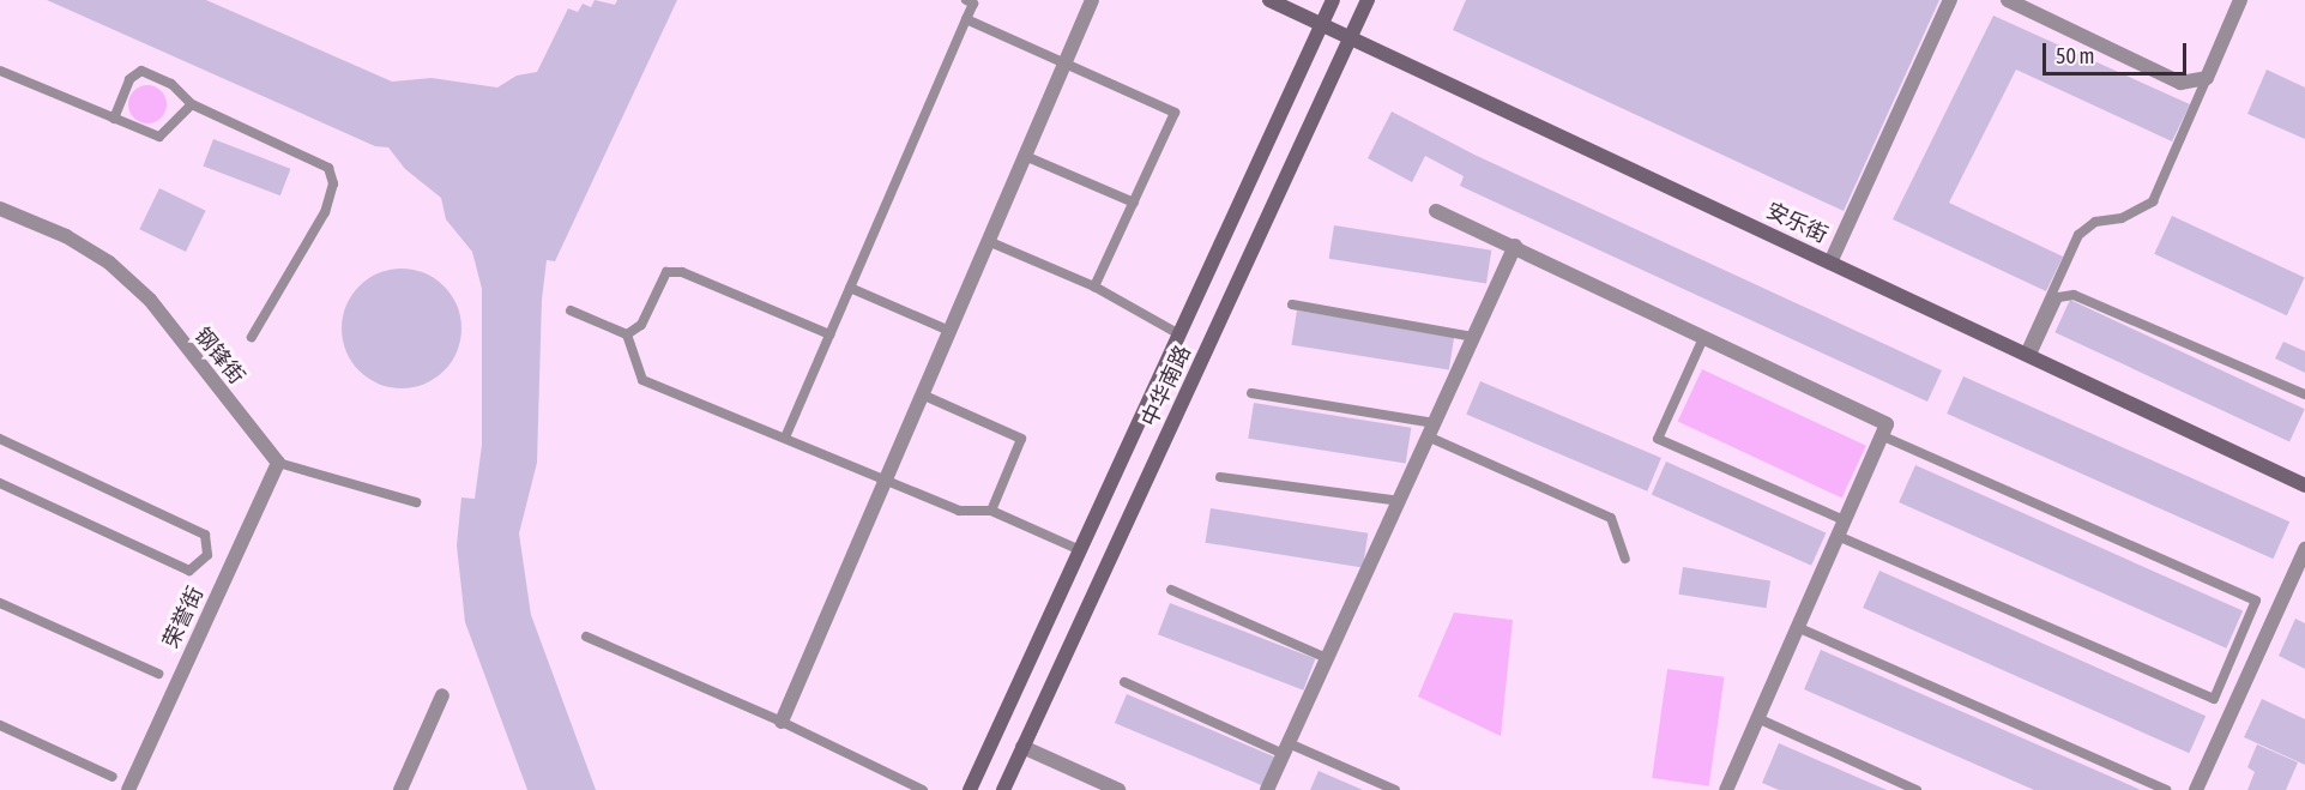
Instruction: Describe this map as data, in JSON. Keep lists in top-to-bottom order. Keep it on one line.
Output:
{"streets":{"main road":["安乐街","中华南路"],"street":["钢锋街","荣誉街"]},"crossings":[["安乐街","中华南路"],["钢锋街","荣誉街"]],"scale_bar":"50 m"}
